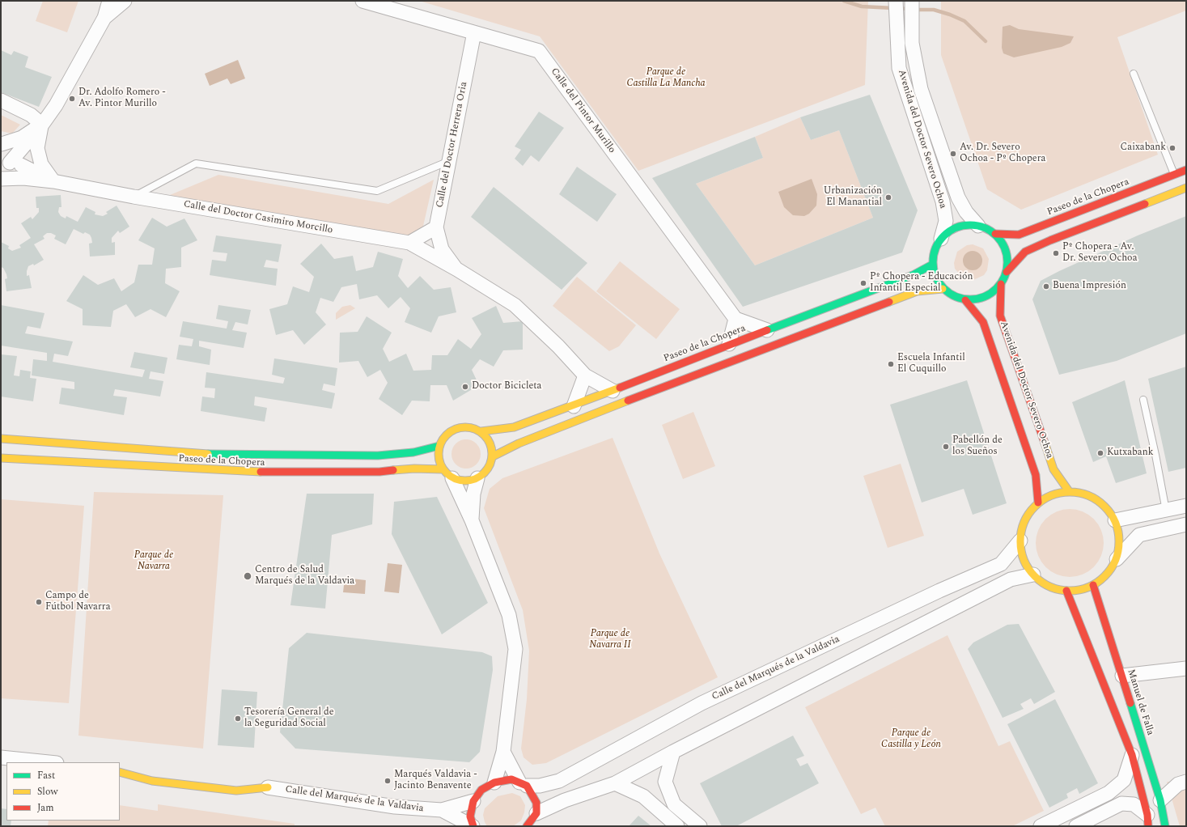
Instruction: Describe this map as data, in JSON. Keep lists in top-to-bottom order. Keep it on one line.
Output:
{"streets":{"main road":["Avenida del Doctor Severo Ochoa","Paseo de la Chopera","Calle del Marqués de la Valdavia","Manuel de Falla"],"street":["Calle del Pintor Murillo","Calle del Doctor Herrera Oria","Calle del Doctor Casimiro Morcillo"]},"crossings":[["Calle del Pintor Murillo","Calle del Doctor Herrera Oria"],["Avenida del Doctor Severo Ochoa","Paseo de la Chopera"],["Avenida del Doctor Severo Ochoa","Calle del Marqués de la Valdavia"],["Avenida del Doctor Severo Ochoa","Manuel de Falla"],["Calle del Doctor Herrera Oria","Calle del Doctor Casimiro Morcillo"],["Paseo de la Chopera","Calle del Doctor Casimiro Morcillo"],["Calle del Marqués de la Valdavia","Manuel de Falla"]],"parks":["Parque de Castilla La Mancha","Parque de Navarra","Parque de Navarra II","Parque de Castilla y León"],"places":["Dr. Adolfo Romero - Av. Pintor Murillo","Caixabank","Av. Dr. Severo Ochoa - Pº Chopera","Urbanización El Manantial","Pº Chopera - Av. Dr. Severo Ochoa","Pº Chopera - Educación Infantil Especial","Buena Impresión","Escuela Infantil El Cuquillo","Doctor Bicicleta","Pabellón de los Sueños","Kutxabank","Centro de Salud Marqués de la Valdavia","Campo de Fútbol Navarra","Tesorería General de la Seguridad Social","Marqués Valdavia - Jacinto Benavente"],"legend":["Fast","Slow","Jam"]}
